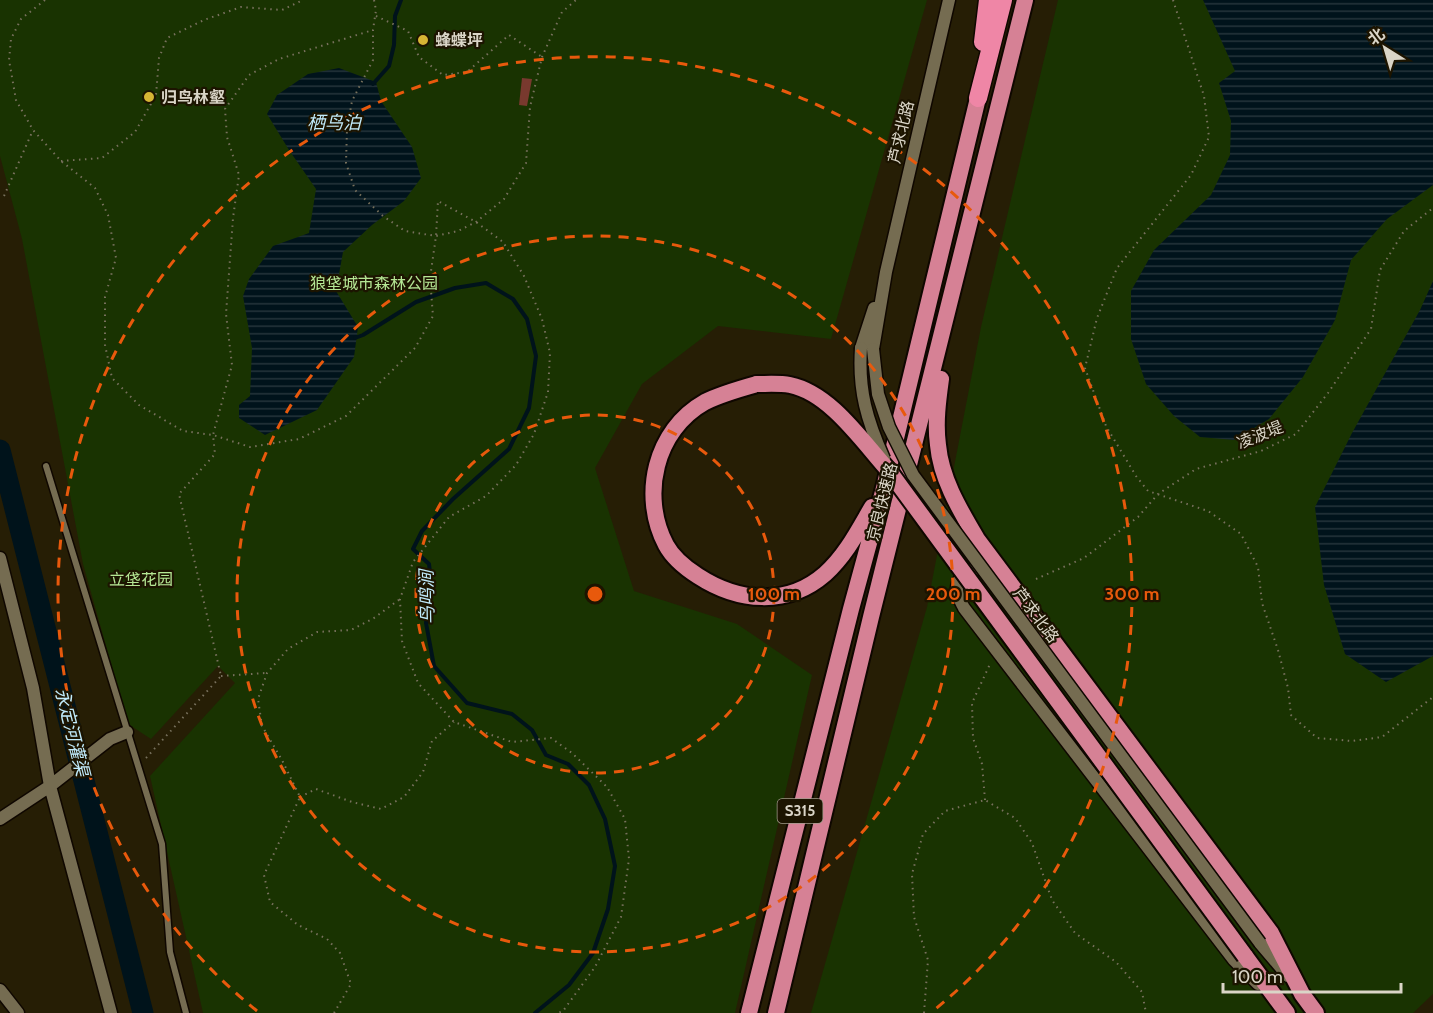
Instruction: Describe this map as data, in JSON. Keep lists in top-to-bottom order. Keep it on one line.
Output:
{"streets":{"highway":["京良快速路","S315"],"street":["芦求北路"],"path":["凌波堤"]},"water":["栖鸟泊","鸟鸣涧","永定河灌渠"],"parks":["狼垡城市森林公园","立垡花园"],"places":["蜂蝶坪","归鸟林壑"],"scale_bar":"100 m","north":"top left","rings":["100 m","200 m","300 m"]}
